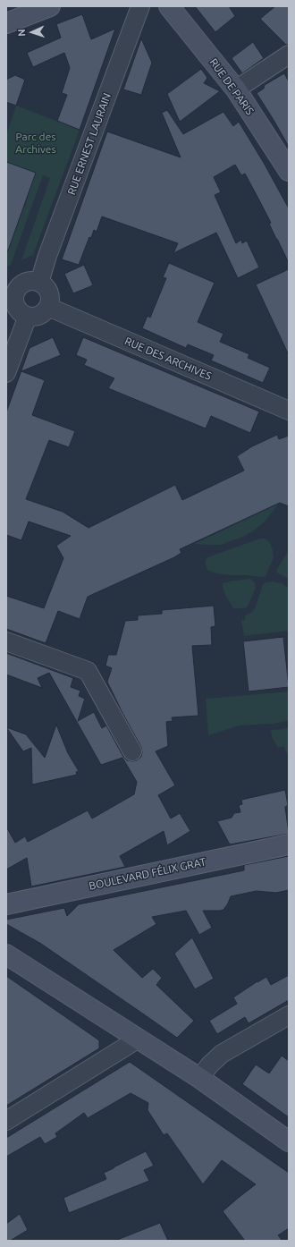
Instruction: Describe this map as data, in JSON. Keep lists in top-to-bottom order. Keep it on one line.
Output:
{"streets":{"main road":["RUE DE PARIS","BOULEVARD FÉLIX GRAT"],"street":["RUE ERNEST LAURAIN","RUE DES ARCHIVES"]},"crossings":[["RUE ERNEST LAURAIN","RUE DES ARCHIVES"]],"parks":["Parc des Archives"],"north":"left"}
